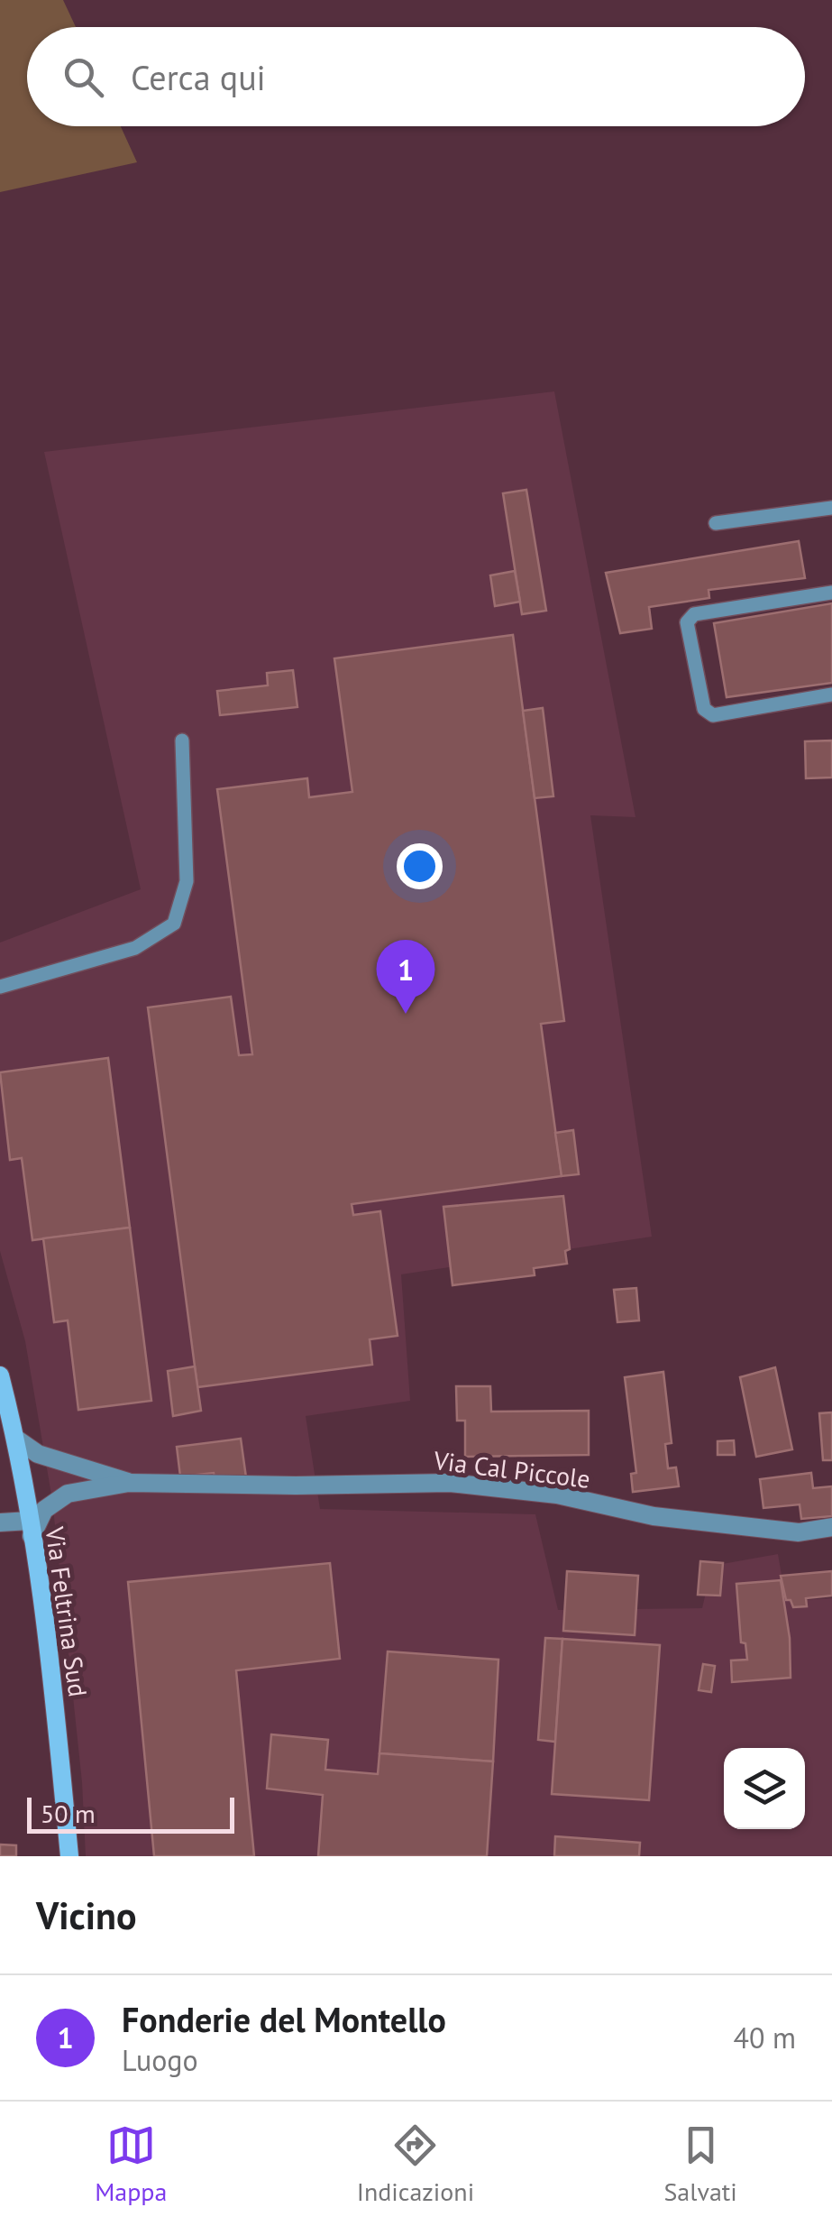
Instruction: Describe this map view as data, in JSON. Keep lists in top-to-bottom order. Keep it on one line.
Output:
{"streets":{"main road":["Via Feltrina Sud"],"street":["Via Cal Piccole"]},"crossings":[["Via Cal Piccole","Via Feltrina Sud"]],"scale_bar":"50 m","page":{"search":"Cerca qui","pins":"1","scale":"50 m","heading":"Vicino","list":[{"mark":"1","name":"Fonderie del Montello","note":"Luogo","value":"40 m"}],"nav":["Mappa","Indicazioni","Salvati"]}}
